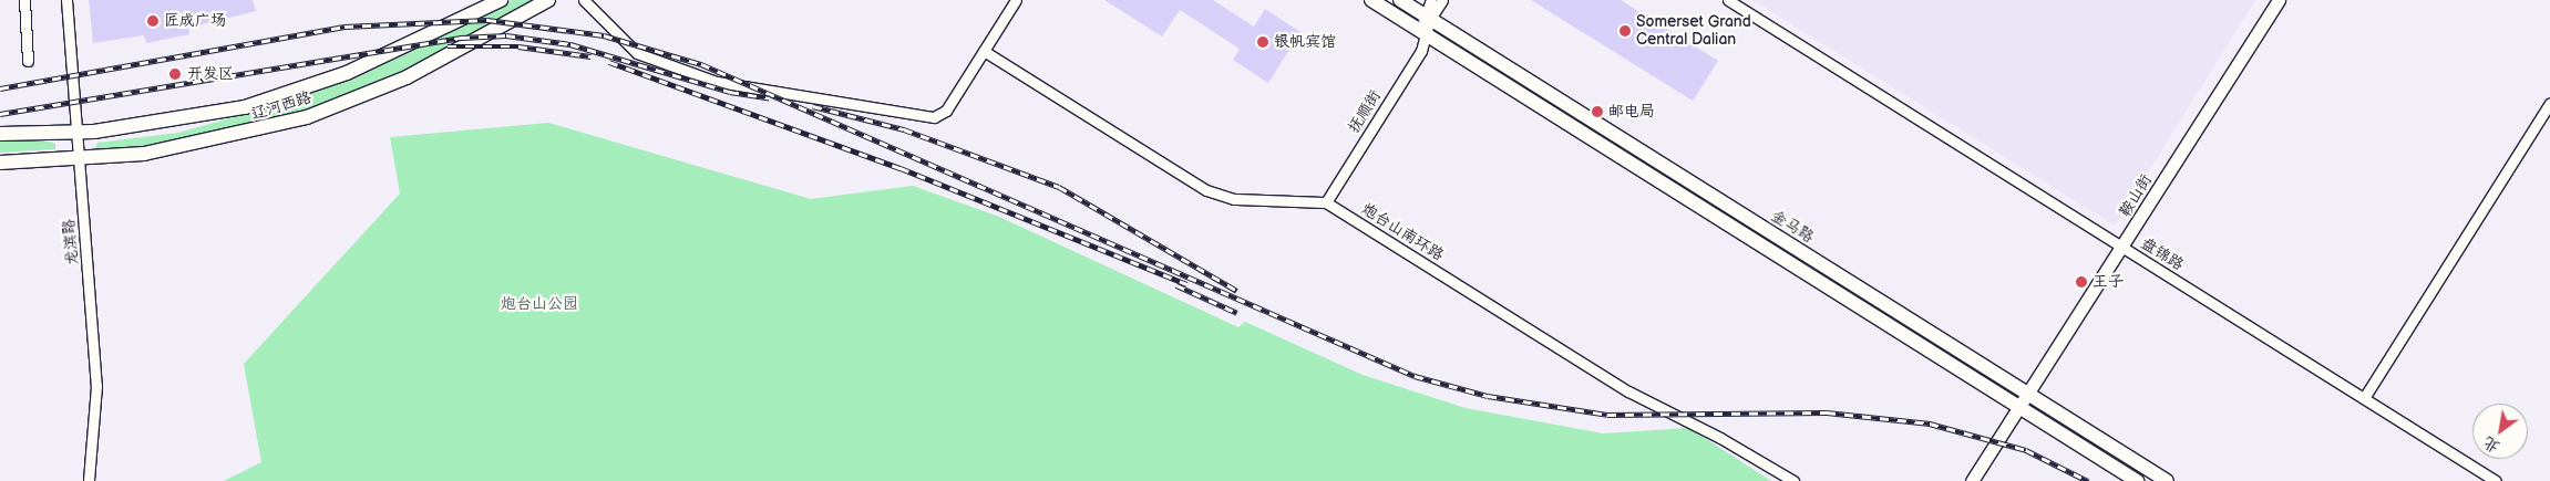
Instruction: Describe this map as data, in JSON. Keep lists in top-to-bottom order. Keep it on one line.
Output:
{"streets":{"main road":["辽河西路","金马路"],"street":["抚顺街","鞍山街","炮台山南环路","龙滨路","盘锦路"]},"crossings":[["辽河西路","龙滨路"],["抚顺街","金马路"],["抚顺街","炮台山南环路"],["鞍山街","金马路"],["鞍山街","盘锦路"]],"parks":["炮台山公园"],"places":["匠成广场","Somerset Grand Central Dalian","银帆宾馆","开发区","邮电局","王子"],"north":"bottom left"}
